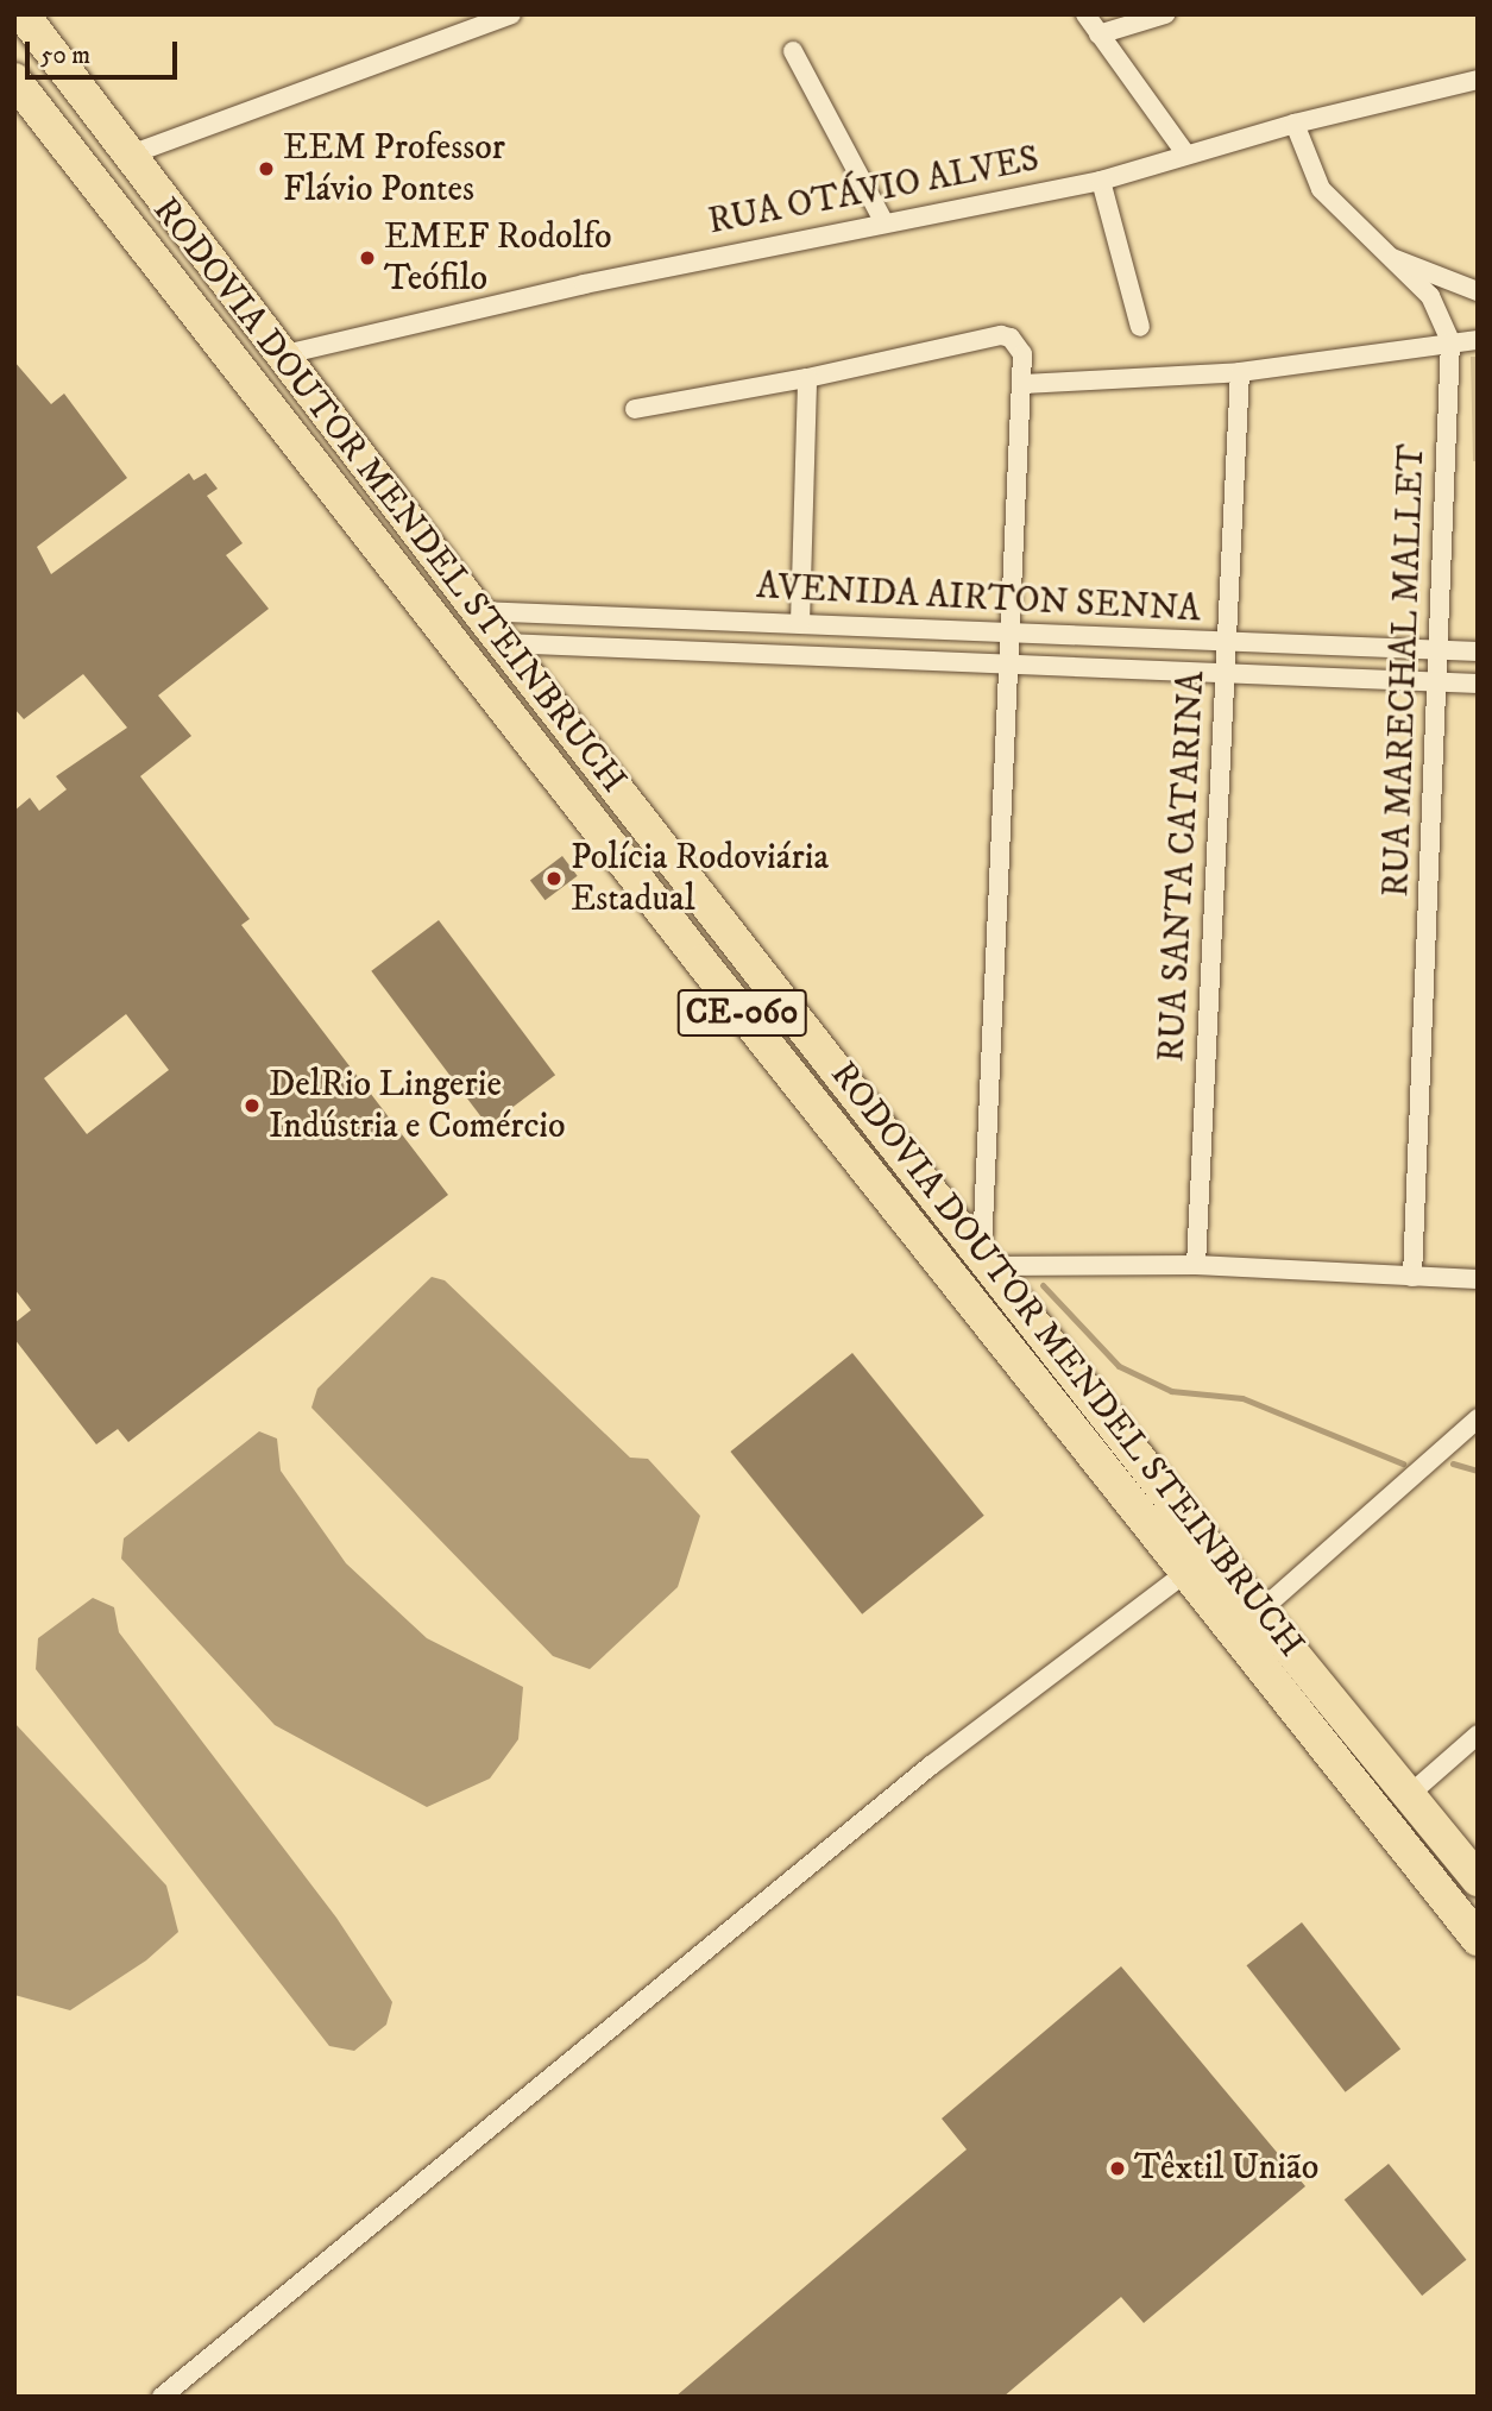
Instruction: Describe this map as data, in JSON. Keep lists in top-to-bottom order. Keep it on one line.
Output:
{"streets":{"highway":["RODOVIA DOUTOR MENDEL STEINBRUCH","CE-060"],"street":["RUA OTÁVIO ALVES","AVENIDA AIRTON SENNA","RUA MARECHAL MALLET","RUA SANTA CATARINA"]},"crossings":[["RUA OTÁVIO ALVES","RODOVIA DOUTOR MENDEL STEINBRUCH"],["RUA OTÁVIO ALVES","RUA MARECHAL MALLET"],["RODOVIA DOUTOR MENDEL STEINBRUCH","AVENIDA AIRTON SENNA"],["AVENIDA AIRTON SENNA","RUA MARECHAL MALLET"],["AVENIDA AIRTON SENNA","RUA SANTA CATARINA"]],"places":["EEM Professor Flávio Pontes","EMEF Rodolfo Teófilo","Polícia Rodoviária Estadual","DelRio Lingerie Indústria e Comércio","Têxtil União"],"scale_bar":"50 m"}
